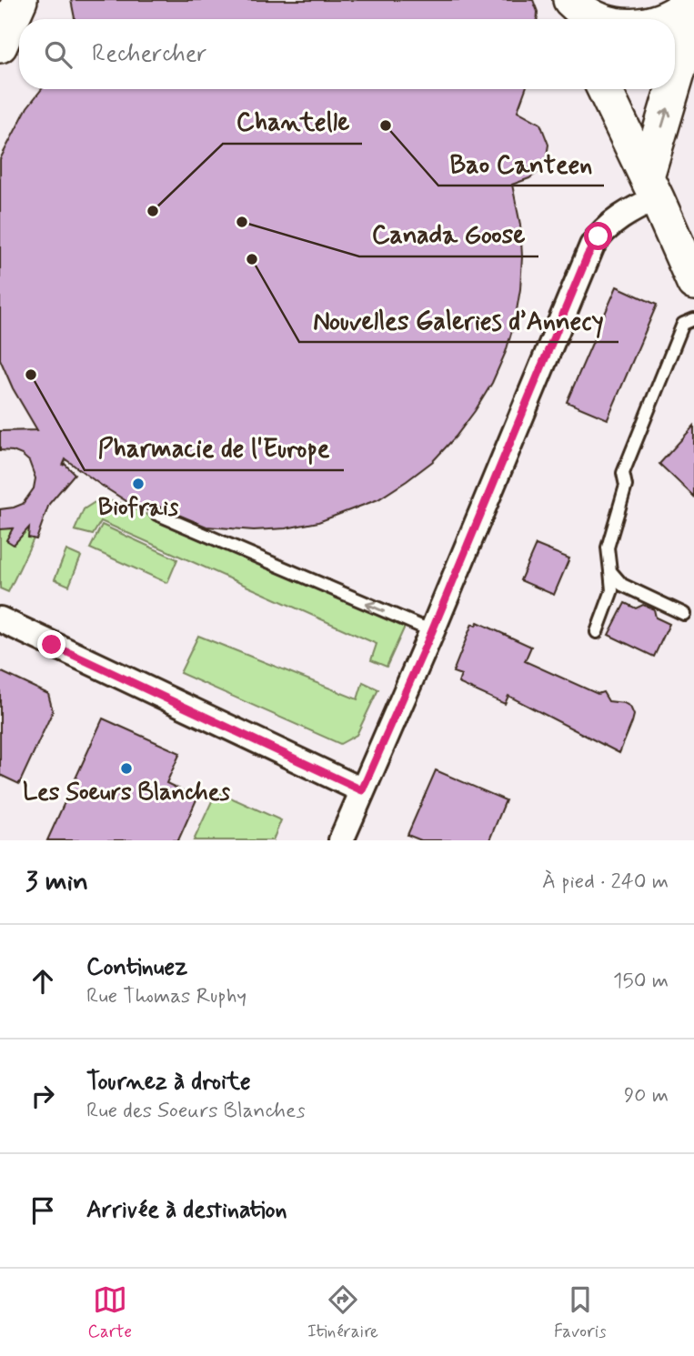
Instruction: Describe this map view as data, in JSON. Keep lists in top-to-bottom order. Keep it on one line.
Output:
{"places":["Bao Canteen","Chantelle","Canada Goose","Nouvelles Galeries d’Annecy","Pharmacie de l'Europe","Biofrais","Les Soeurs Blanches"],"page":{"search":"Rechercher","heading":["3 min","À pied · 240 m"],"list":[["Continuez","Rue Thomas Ruphy","150 m"],["Tournez à droite","Rue des Soeurs Blanches","90 m"],"Arrivée à destination"],"nav":["Carte","Itinéraire","Favoris"]}}
